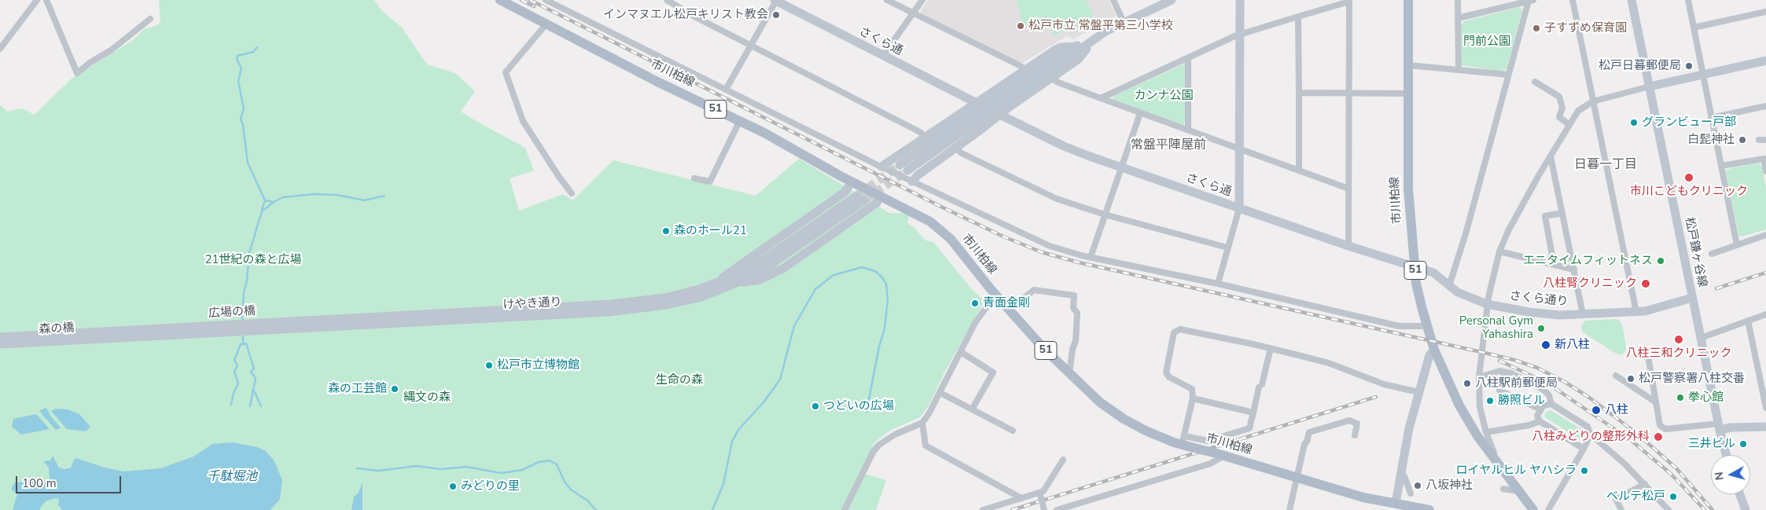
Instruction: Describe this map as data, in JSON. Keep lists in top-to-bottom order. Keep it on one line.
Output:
{"streets":{"main road":["市川柏線","51"],"street":["さくら通","松戸鎌ヶ谷線","さくら通り","けやき通り","広場の橋","森の橋"]},"crossings":[["さくら通","市川柏線"],["さくら通","さくら通り"],["市川柏線","さくら通り"],["松戸鎌ヶ谷線","さくら通り"],["けやき通り","広場の橋"],["広場の橋","森の橋"]],"districts":["常盤平陣屋前","日暮一丁目"],"water":["千駄堀池"],"parks":["門前公園","カンナ公園","21世紀の森と広場","生命の森","縄文の森"],"places":["インマヌエル松戸キリスト教会","松戸市立 常盤平第三小学校","子すずめ保育園","松戸日暮郵便局","グランビュー戸部","白髭神社","市川こどもクリニック","森のホール21","エニタイムフィットネス","八柱腎クリニック","青面金剛","Personal Gym Yahashira","八柱三和クリニック","新八柱","松戸市立博物館","松戸警察署八柱交番","八柱駅前郵便局","森の工芸館","拳心館","勝照ビル","つどいの広場","八柱","八柱みどりの整形外科","三井ビル","ロイヤルヒル ヤハシラ","八坂神社","みどりの里","ベルテ松戸"],"scale_bar":"100 m","north":"left"}
